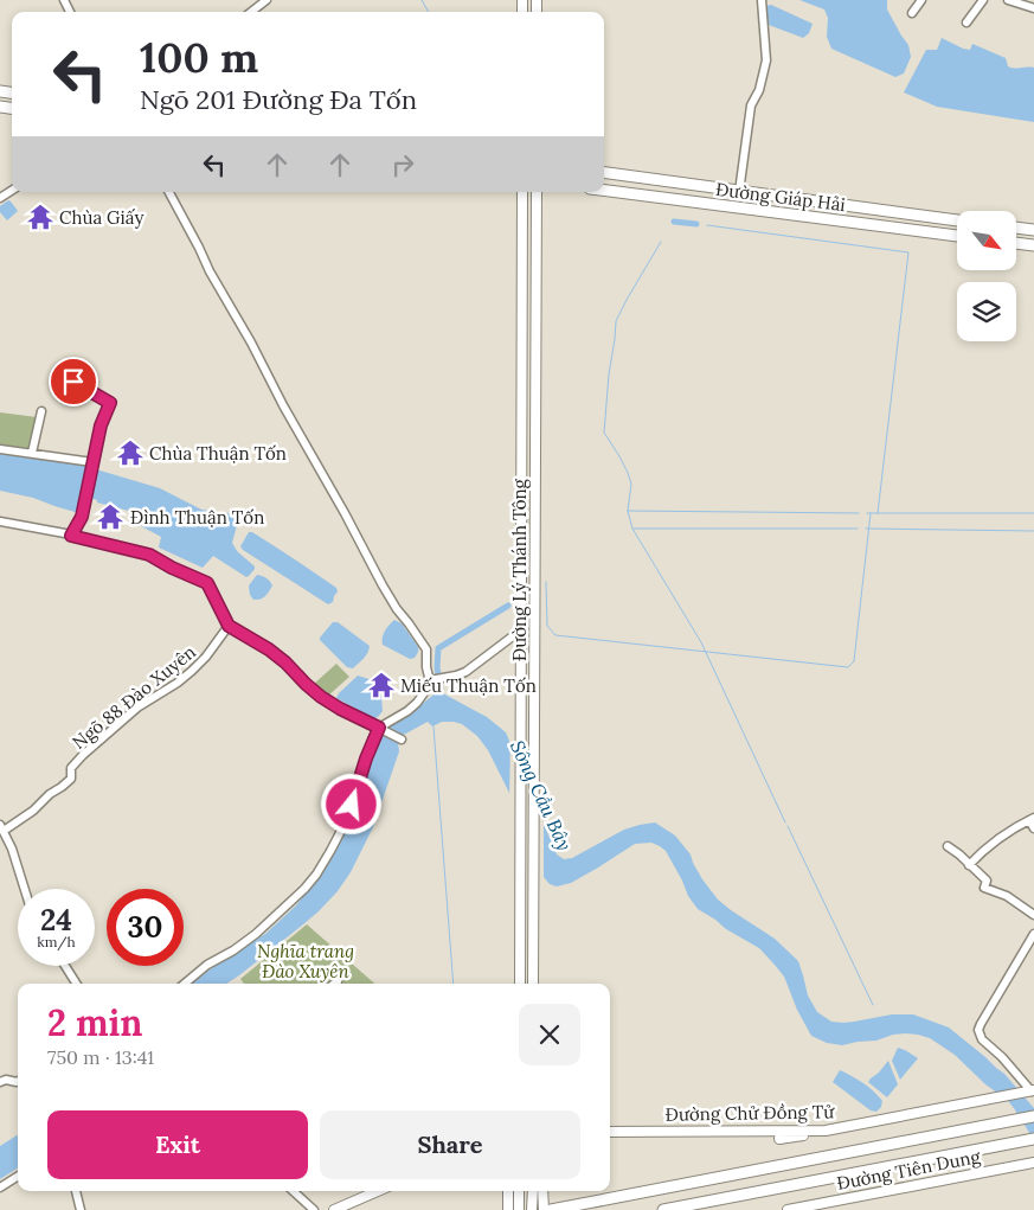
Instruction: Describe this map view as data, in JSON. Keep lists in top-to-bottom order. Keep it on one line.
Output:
{"streets":{"highway":["Đường Giáp Hải"],"main road":["Đường Lý Thánh Tông","Đường Chử Đồng Tử","Đường Tiên Dung"],"street":["Ngõ 88 Đào Xuyên"]},"water":["Sông Cầu Bây"],"parks":["Nghĩa trang Đào Xuyên"],"places":{"temple":["Chùa Giấy","Chùa Thuận Tốn","Đình Thuận Tốn","Miếu Thuận Tốn"]},"north":"bottom right","page":{"turn":["100 m","Ngõ 201 Đường Đa Tốn"],"speed":"24 km/h","limit":"30","heading":["2 min","750 m · 13:41"],"buttons":["Exit","Share"]}}
